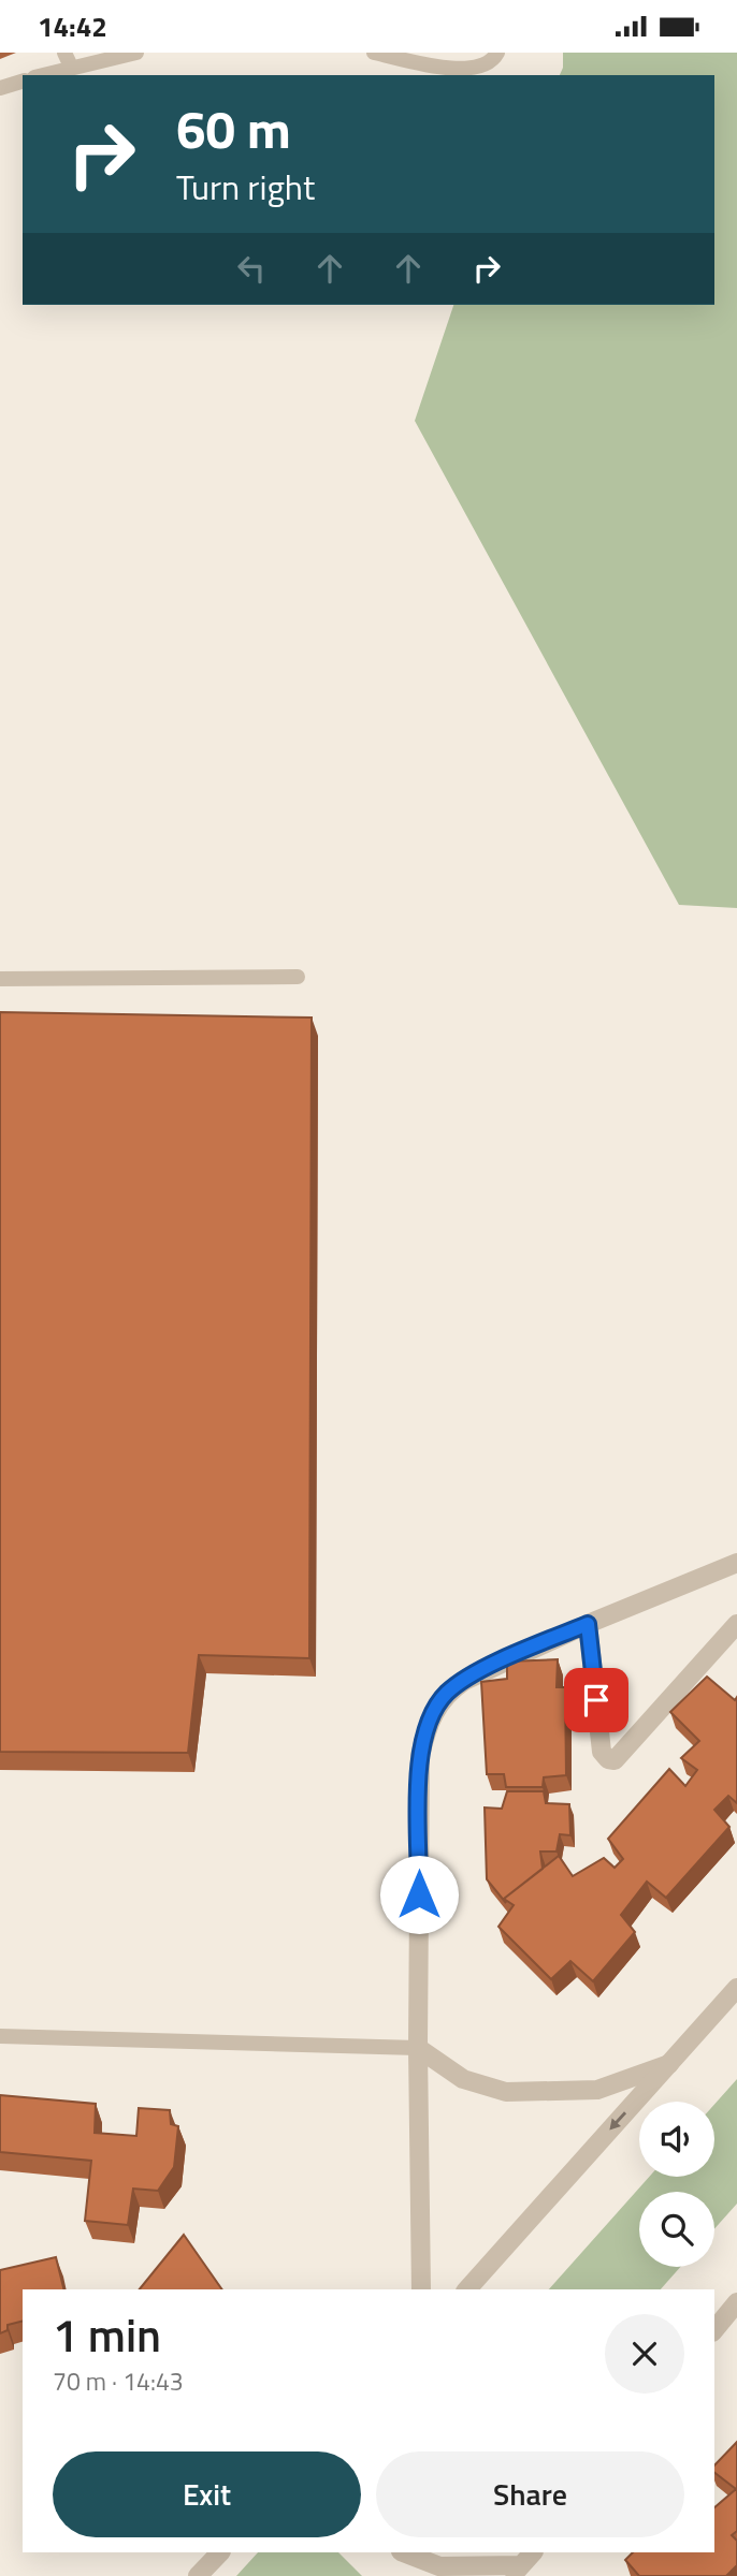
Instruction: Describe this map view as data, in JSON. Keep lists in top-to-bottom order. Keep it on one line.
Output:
{"page":{"status":"14:42","turn":["60 m","Turn right"],"heading":["1 min","70 m · 14:43"],"buttons":["Exit","Share"]}}
